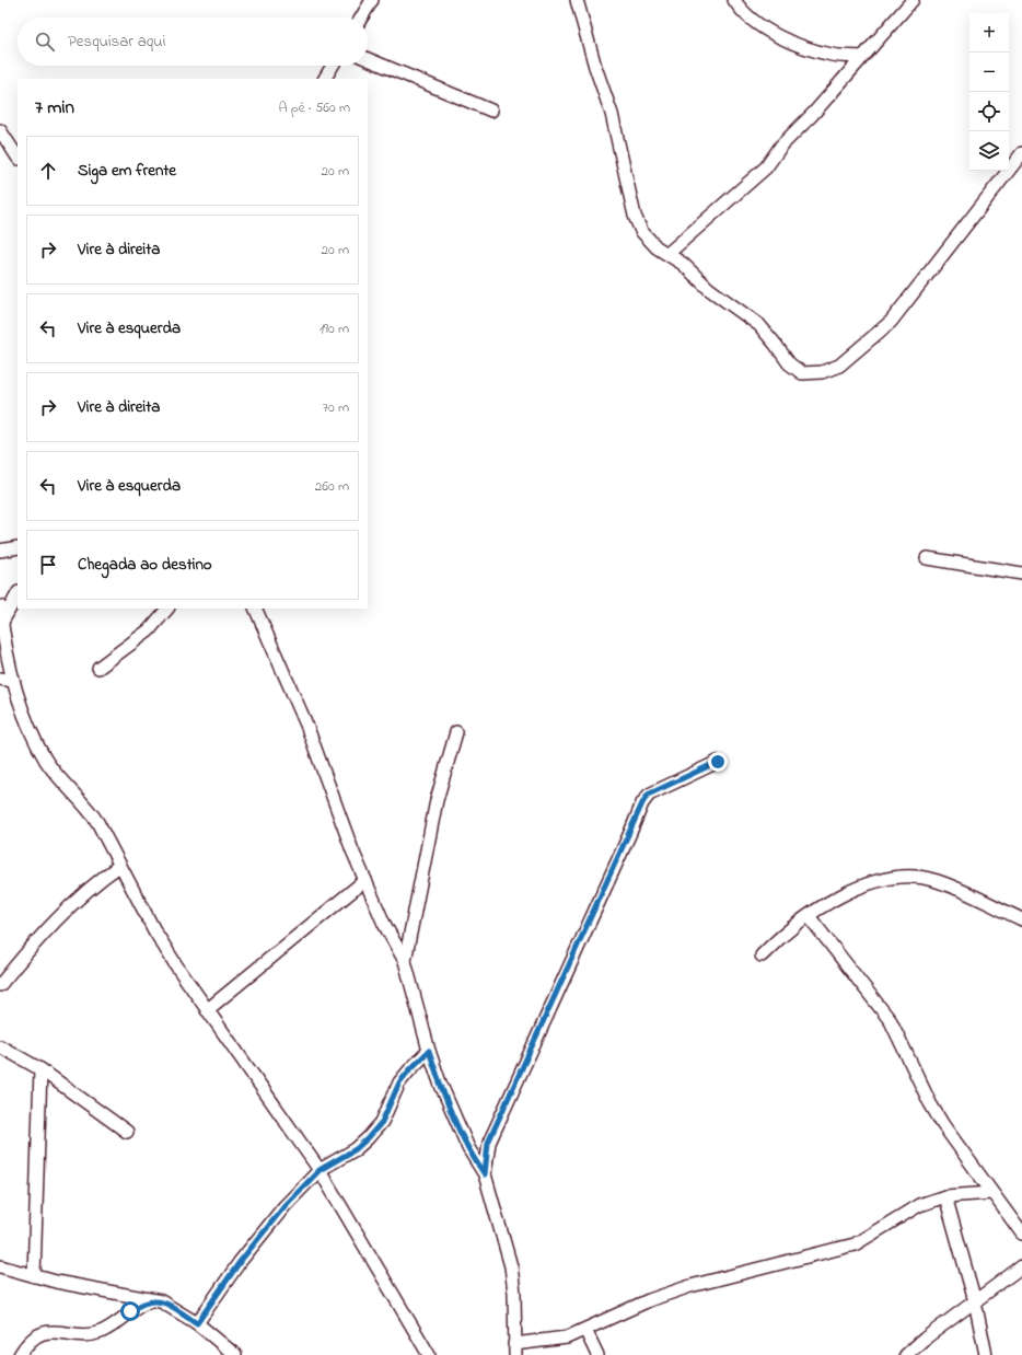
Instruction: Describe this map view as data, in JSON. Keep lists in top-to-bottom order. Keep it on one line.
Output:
{"page":{"map_buttons":["+","−"],"search":"Pesquisar aqui","heading":["7 min","A pé · 560 m"],"list":[["Siga em frente","20 m"],["Vire à direita","20 m"],["Vire à esquerda","190 m"],["Vire à direita","70 m"],["Vire à esquerda","260 m"],"Chegada ao destino"]}}
